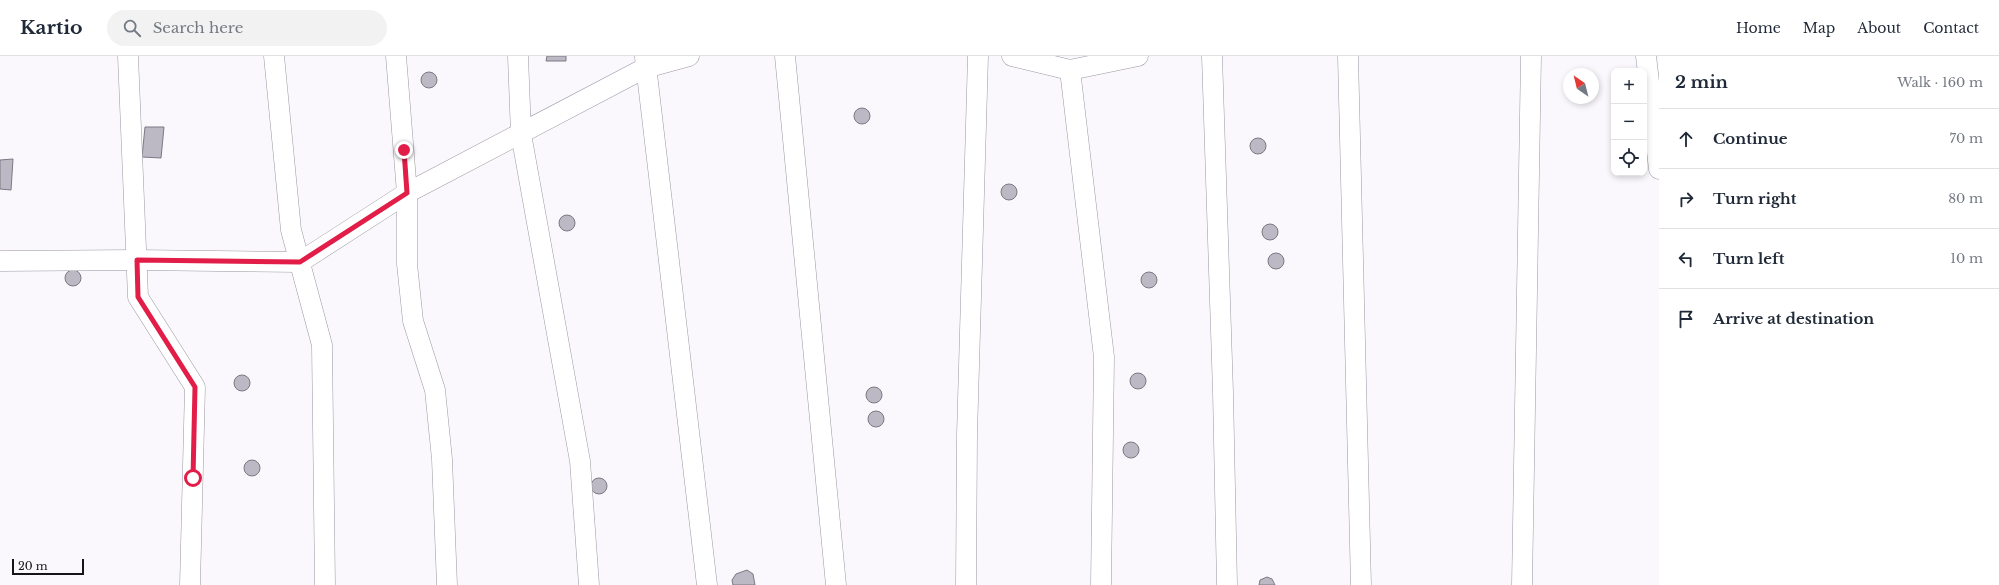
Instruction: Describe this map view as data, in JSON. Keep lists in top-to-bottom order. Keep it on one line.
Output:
{"scale_bar":"20 m","north":"top left","page":{"header":"Kartio","search":"Search here","nav":["Home","Map","About","Contact"],"heading":["2 min","Walk · 160 m"],"map_buttons":["+","−"],"list":[["Continue","70 m"],["Turn right","80 m"],["Turn left","10 m"],"Arrive at destination"],"scale":"20 m"}}
